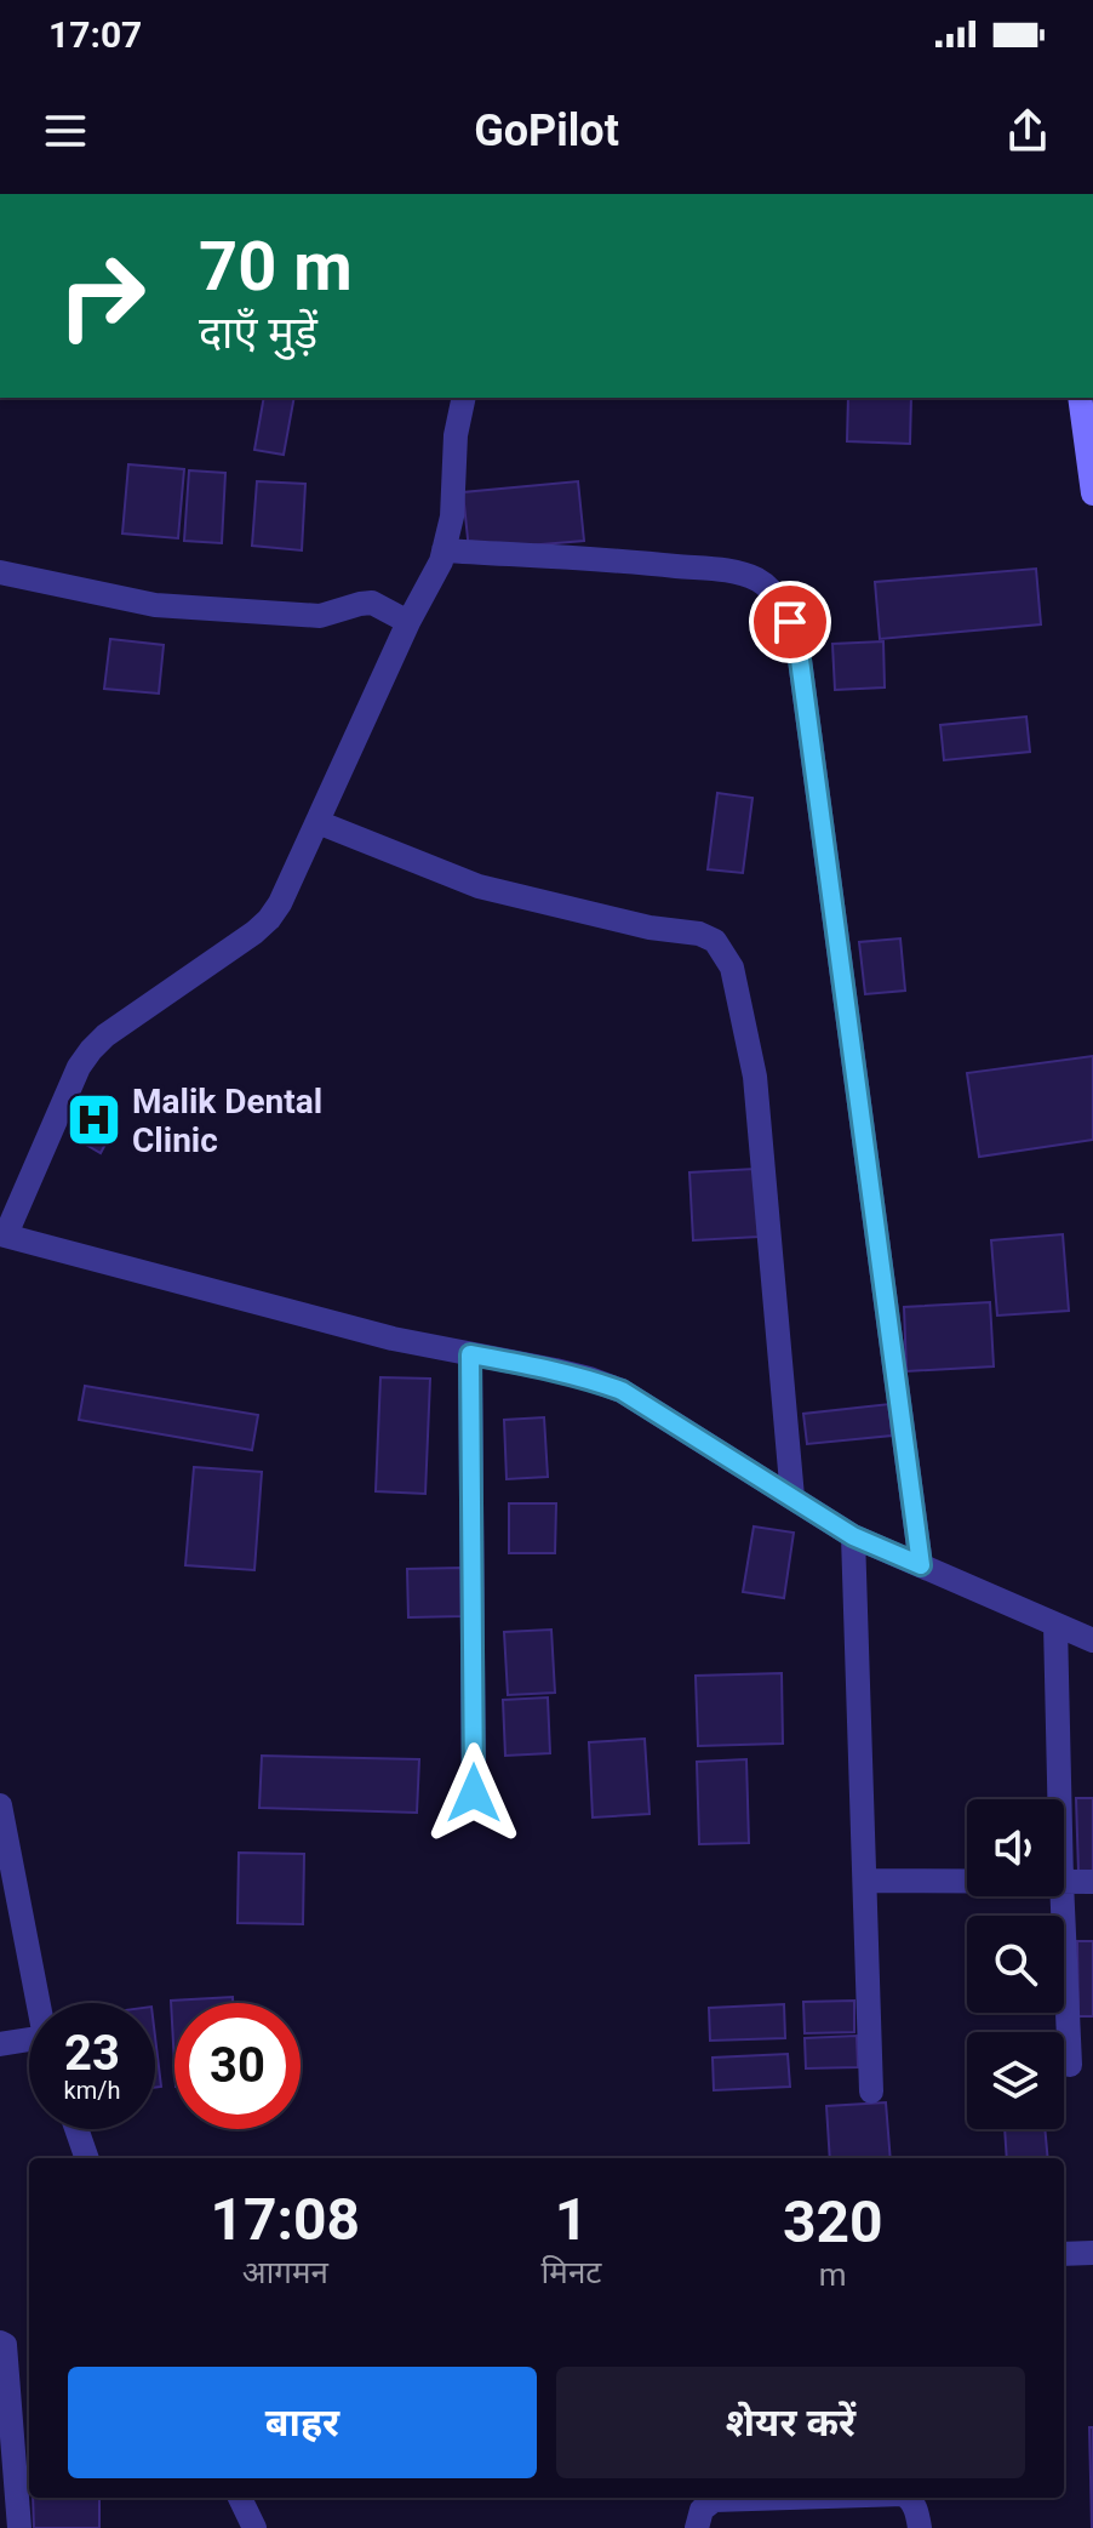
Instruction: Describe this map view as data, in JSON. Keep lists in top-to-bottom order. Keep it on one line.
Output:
{"places":{"hospital":["Malik Dental Clinic"]},"page":{"status":"17:07","header":"GoPilot","turn":["70 m","दाएँ मुड़ें"],"speed":"23 km/h","limit":"30","eta":["17:08","आगमन","1","मिनट","320","m"],"buttons":["बाहर","शेयर करें"]}}
